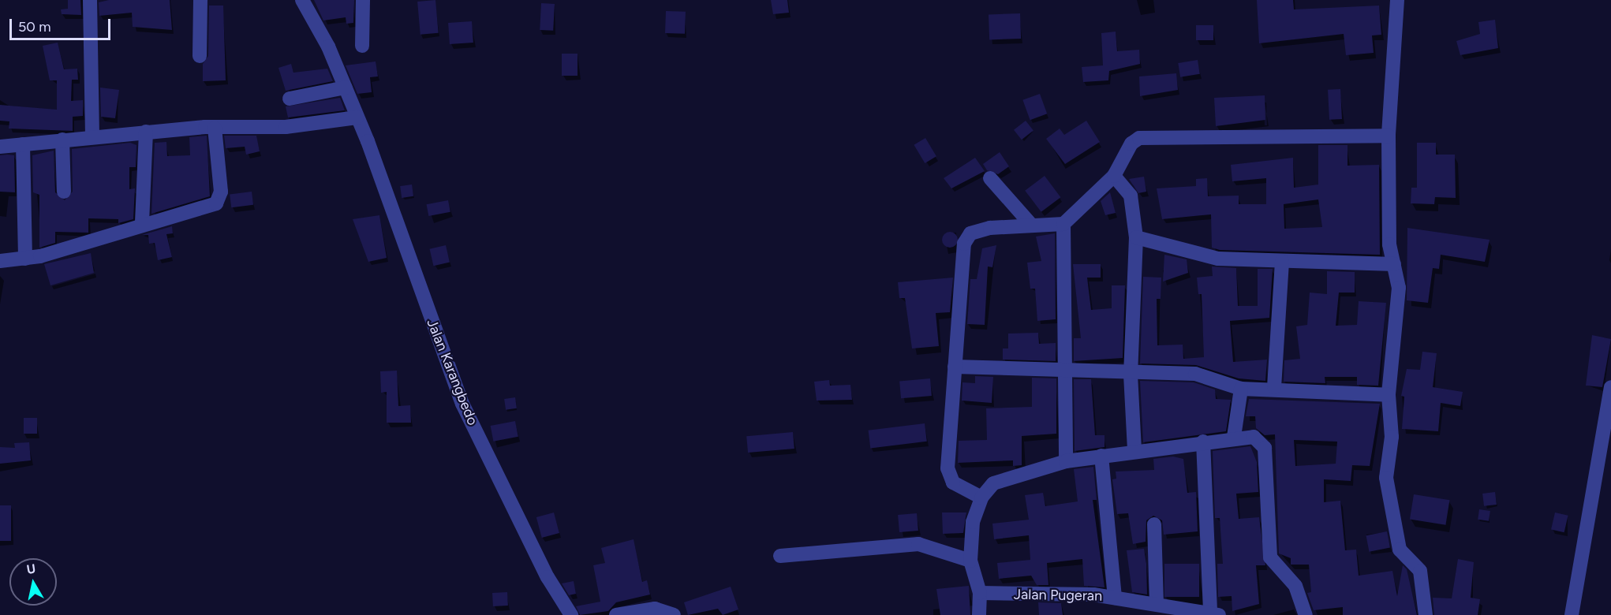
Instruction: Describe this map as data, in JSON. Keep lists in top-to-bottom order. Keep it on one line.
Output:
{"streets":{"street":["Jalan Karangbedo","Jalan Pugeran"]},"scale_bar":"50 m","north":"top"}
